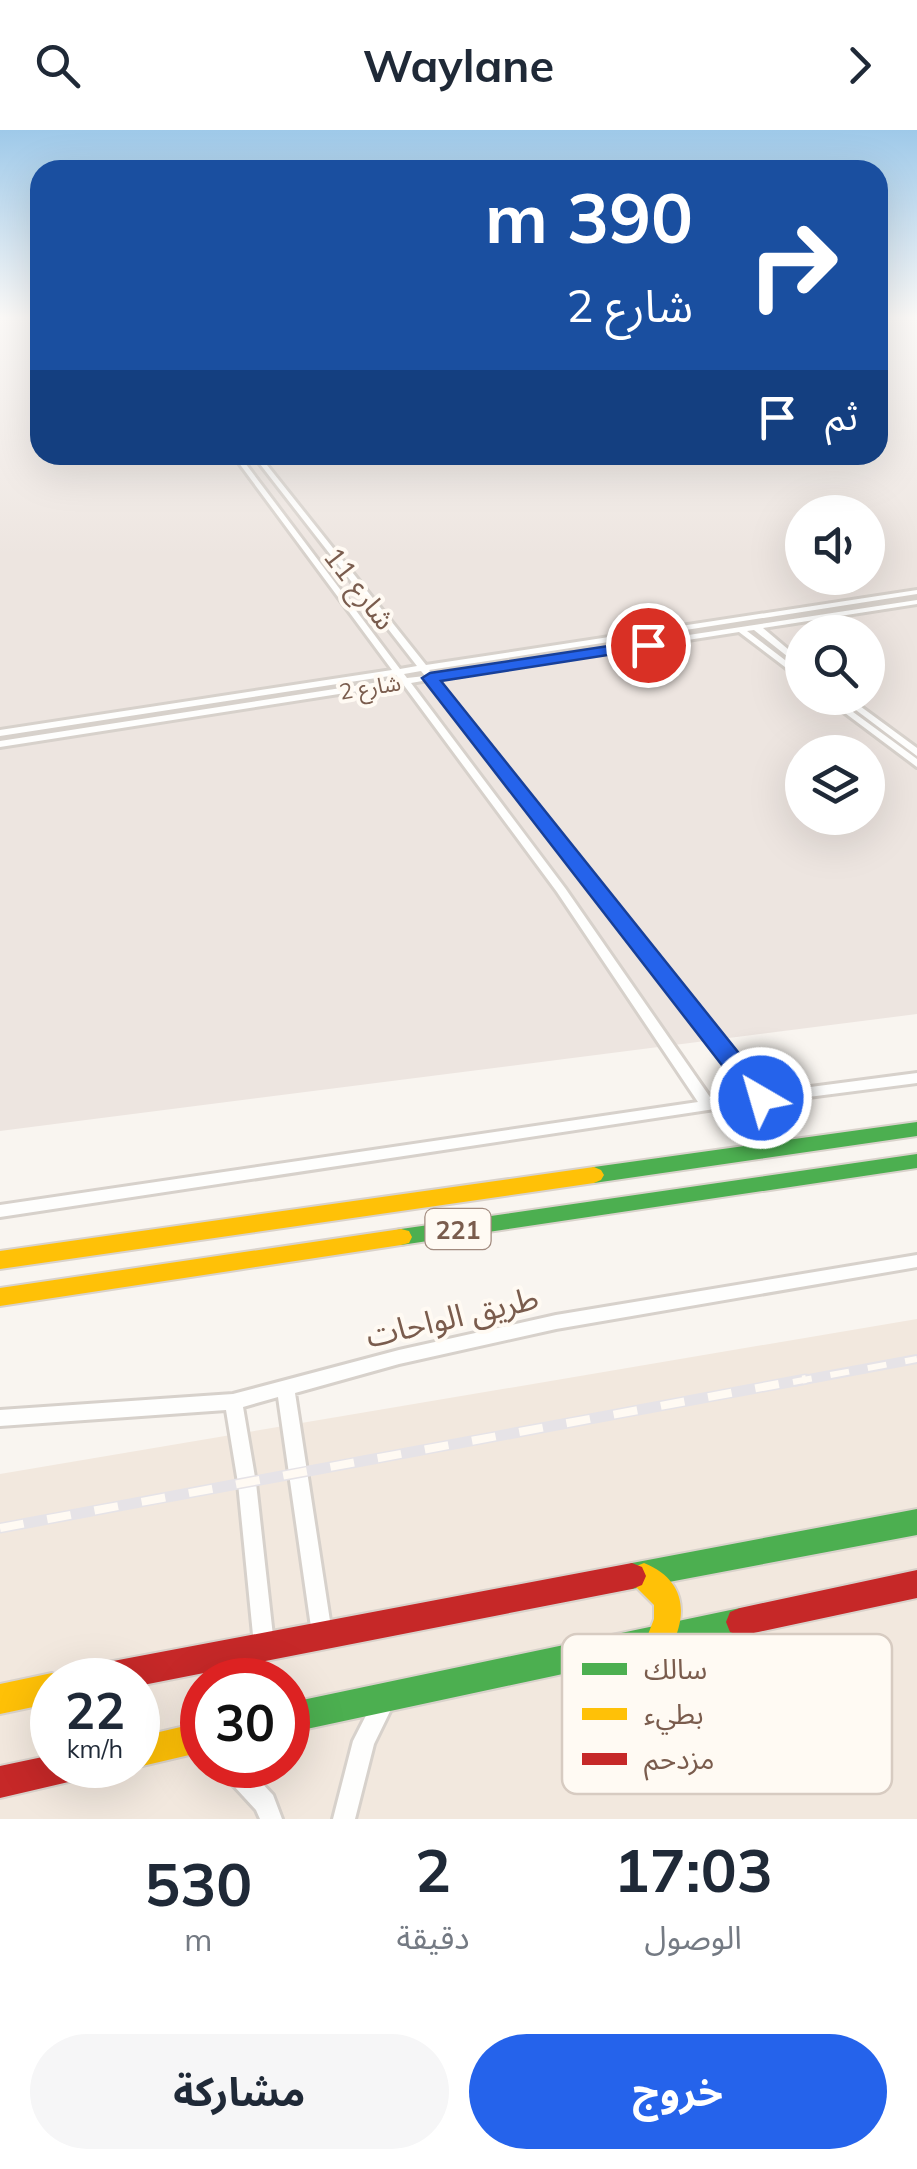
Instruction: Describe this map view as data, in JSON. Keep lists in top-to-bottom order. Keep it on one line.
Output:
{"streets":{"main road":["221"],"street":["شارع 11","شارع 2","طريق الواحات"]},"crossings":[["شارع 11","شارع 2"]],"legend":["سالك","بطيء","مزدحم"],"page":{"header":"Waylane","turn":["390 m","شارع 2"],"then":"ثم","speed":"22 km/h","limit":"30","eta":["17:03","الوصول","2","دقيقة","530","m"],"buttons":["خروج","مشاركة"]}}
